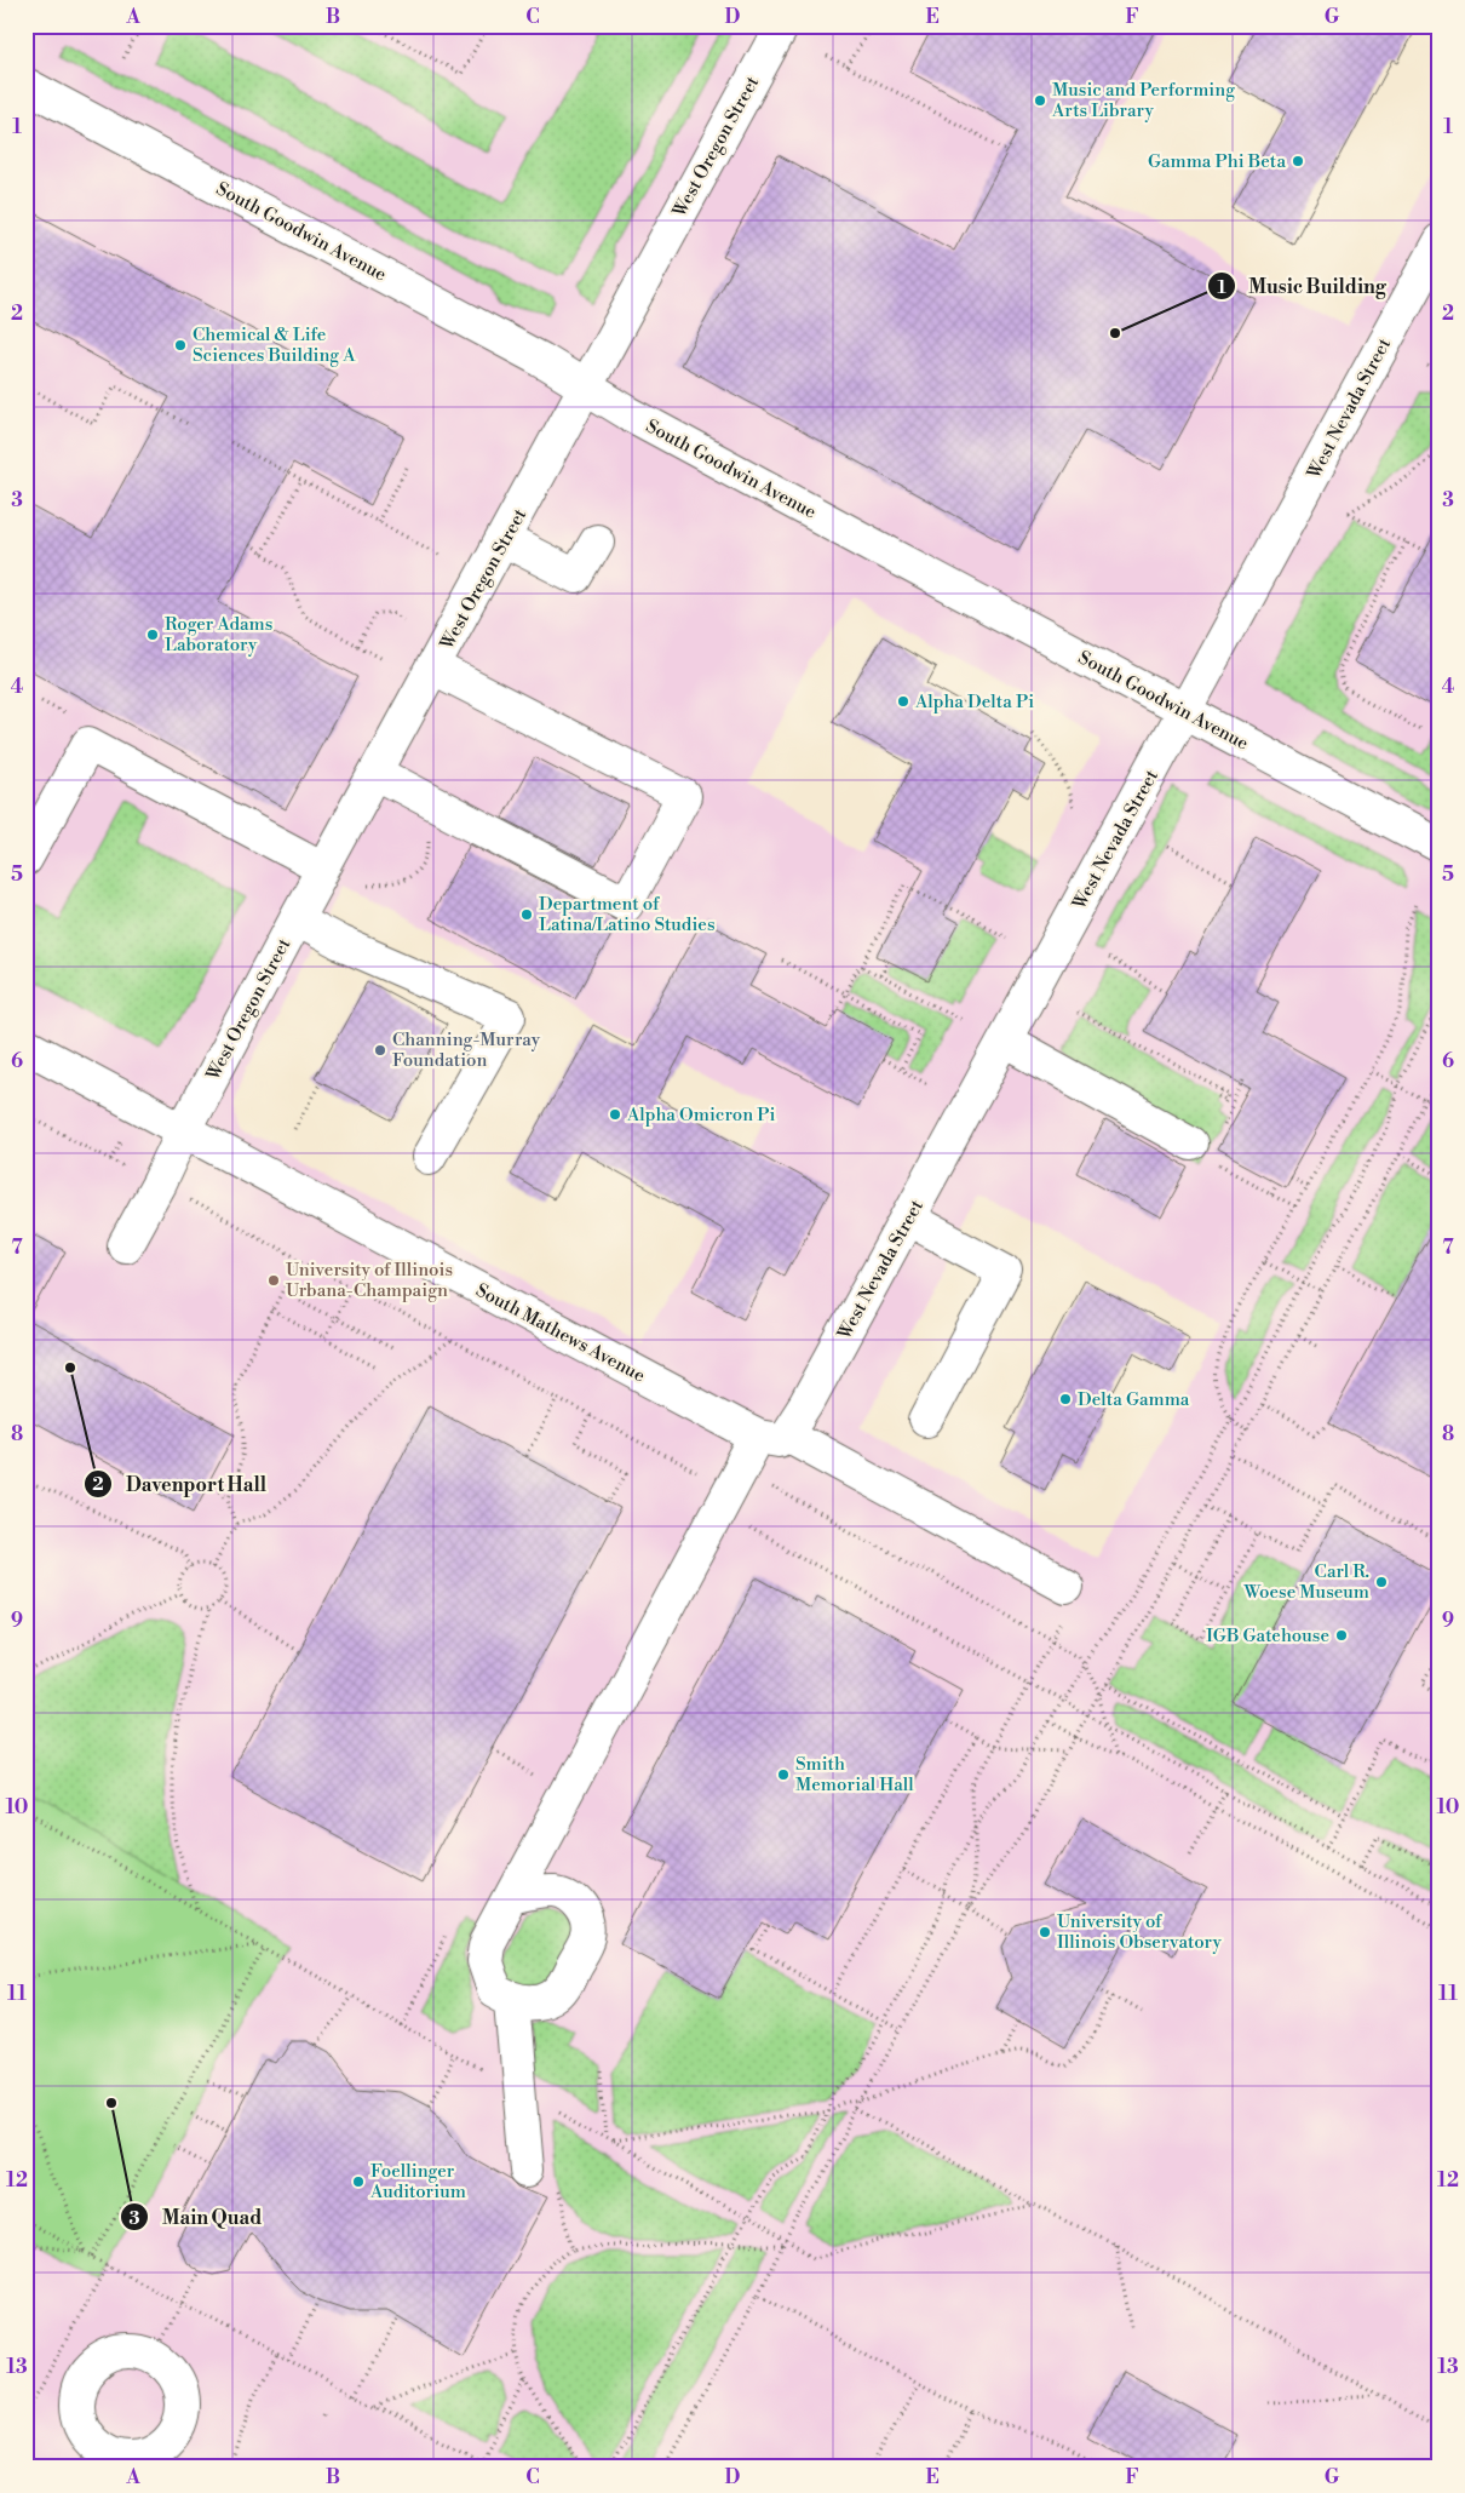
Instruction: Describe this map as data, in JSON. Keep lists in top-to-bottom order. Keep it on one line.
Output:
{"streets":{"street":["West Oregon Street","South Goodwin Avenue","West Nevada Street","South Mathews Avenue"]},"crossings":[["West Oregon Street","South Goodwin Avenue"],["West Oregon Street","South Mathews Avenue"],["South Goodwin Avenue","West Nevada Street"],["West Nevada Street","South Mathews Avenue"]],"places":["Music and Performing Arts Library","Gamma Phi Beta","Music Building","Chemical & Life Sciences Building A","Roger Adams Laboratory","Alpha Delta Pi","Department of Latina/Latino Studies","Channing-Murray Foundation","Alpha Omicron Pi","University of Illinois Urbana-Champaign","Davenport Hall","Delta Gamma","Carl R. Woese Museum","IGB Gatehouse","Smith Memorial Hall","University of Illinois Observatory","Main Quad","Foellinger Auditorium"],"grid":{"columns":["A","B","C","D","E","F","G"],"rows":["1","2","3","4","5","6","7","8","9","10","11","12","13"]}}
